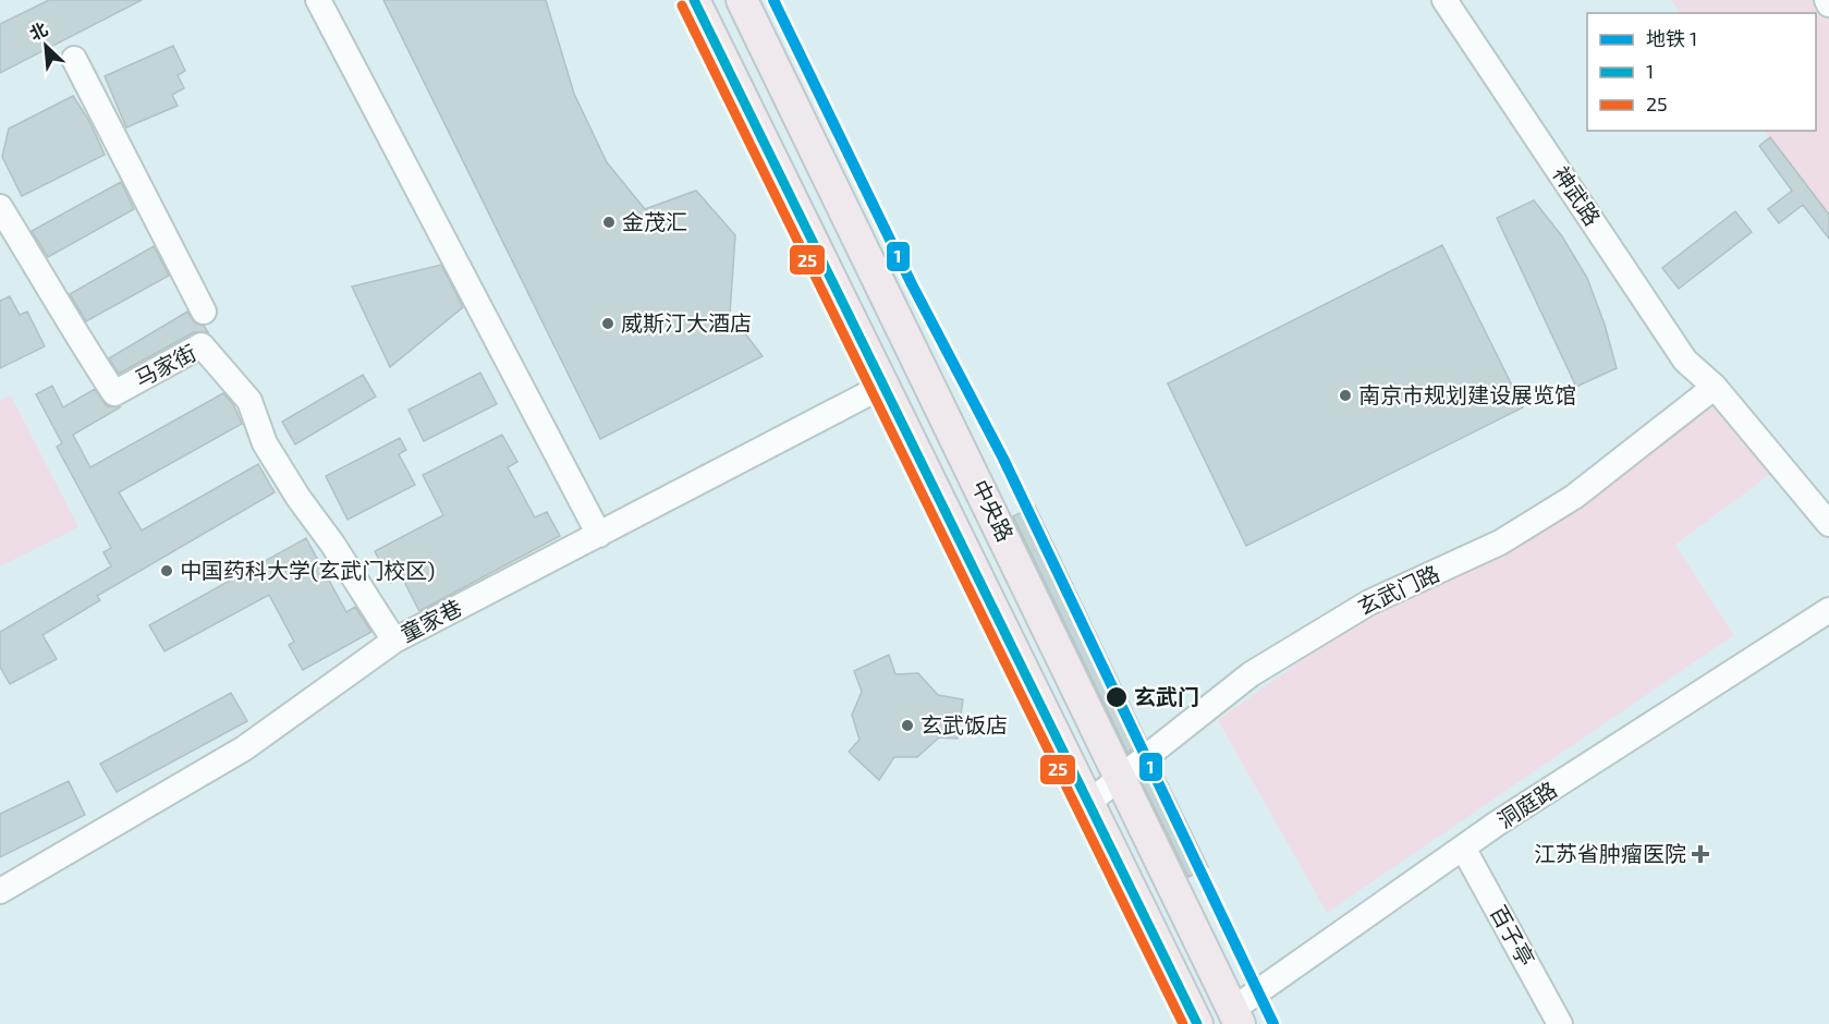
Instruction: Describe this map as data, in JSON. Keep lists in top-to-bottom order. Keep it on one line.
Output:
{"streets":{"main road":["中央路"],"street":["神武路","马家街","玄武门路","童家巷","洞庭路","百子亭"]},"crossings":[["神武路","玄武门路"],["马家街","童家巷"],["中央路","玄武门路"],["中央路","童家巷"],["中央路","洞庭路"],["洞庭路","百子亭"]],"places":{"other":["金茂汇","威斯汀大酒店","南京市规划建设展览馆","中国药科大学(玄武门校区)","玄武门","玄武饭店"],"health":["江苏省肿瘤医院"]},"lines":["metro line 1","transit line 1","transit line 25"],"legend":["地铁 1","1","25"],"north":"top left"}
